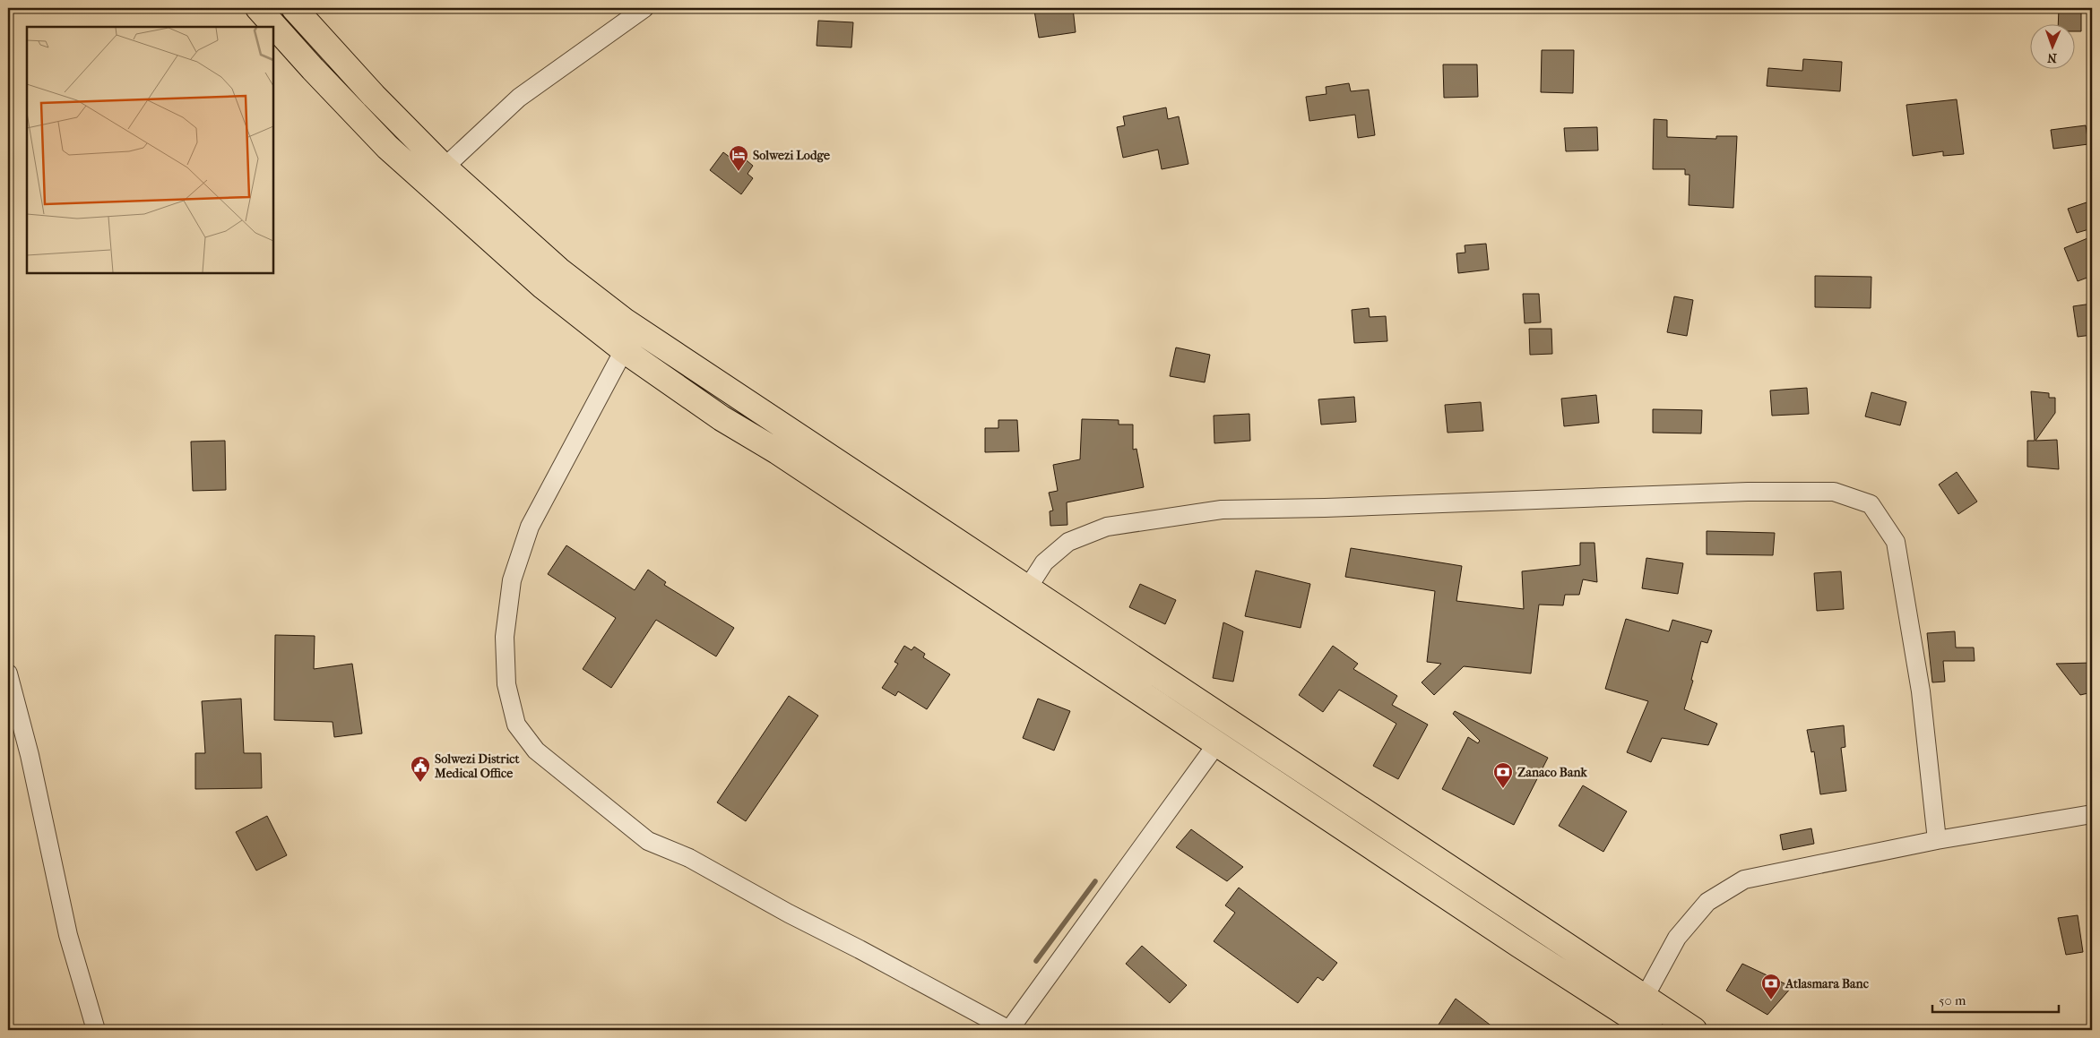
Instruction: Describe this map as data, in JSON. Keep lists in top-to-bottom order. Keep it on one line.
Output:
{"places":{"hotel":["Solwezi Lodge"],"public building":["Solwezi District Medical Office"],"bank":["Zanaco Bank","Atlasmara Banc"]},"scale_bar":"50 m","north":"bottom"}
